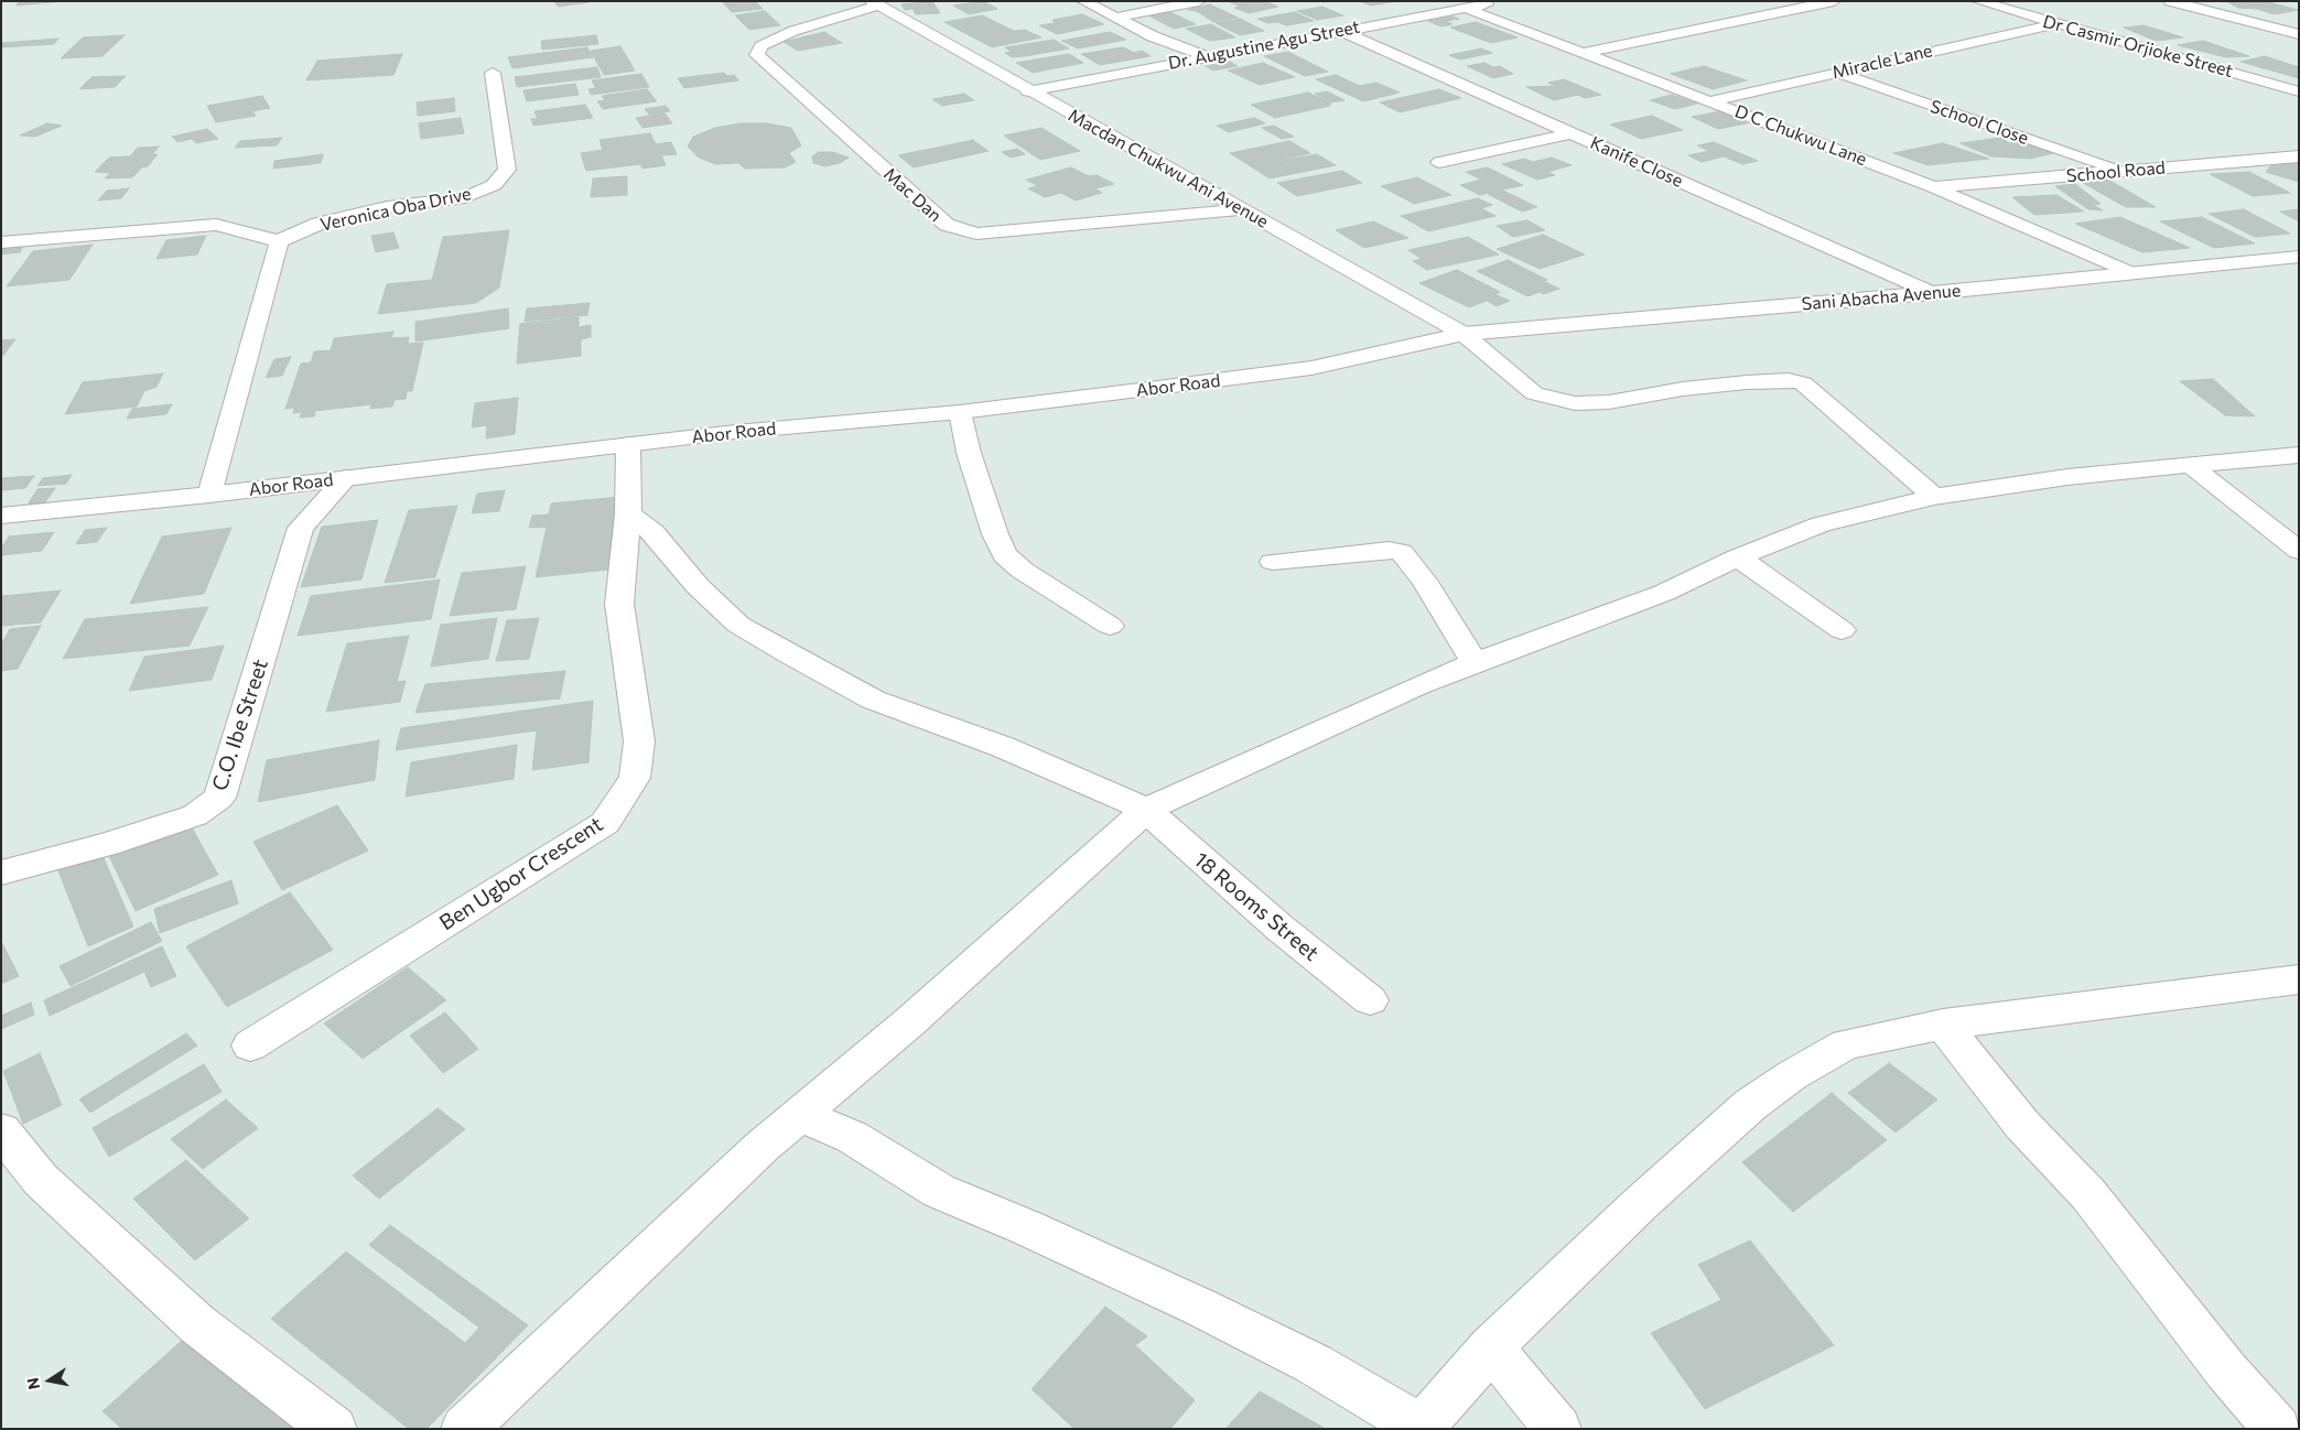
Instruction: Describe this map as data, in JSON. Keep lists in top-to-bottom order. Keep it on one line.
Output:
{"streets":{"street":["Dr. Augustine Agu Street","Dr Casmir Orjioke Street","Miracle Lane","School Close","D C Chukwu Lane","Kanife Close","Macdan Chukwu Ani Avenue","School Road","Mac Dan","Veronica Oba Drive","Sani Abacha Avenue","Abor Road","C.O. Ibe Street","Ben Ugbor Crescent","18 Rooms Street"]},"crossings":[["Dr. Augustine Agu Street","D C Chukwu Lane"],["Dr. Augustine Agu Street","Kanife Close"],["Dr. Augustine Agu Street","Macdan Chukwu Ani Avenue"],["Dr Casmir Orjioke Street","Miracle Lane"],["Miracle Lane","School Close"],["Miracle Lane","D C Chukwu Lane"],["School Close","School Road"],["D C Chukwu Lane","School Road"],["D C Chukwu Lane","Sani Abacha Avenue"],["Kanife Close","Sani Abacha Avenue"],["Macdan Chukwu Ani Avenue","Mac Dan"],["Macdan Chukwu Ani Avenue","Sani Abacha Avenue"],["Macdan Chukwu Ani Avenue","Abor Road"],["Sani Abacha Avenue","Abor Road"],["Abor Road","C.O. Ibe Street"],["Abor Road","Ben Ugbor Crescent"],["Ben Ugbor Crescent","18 Rooms Street"]],"north":"left"}
